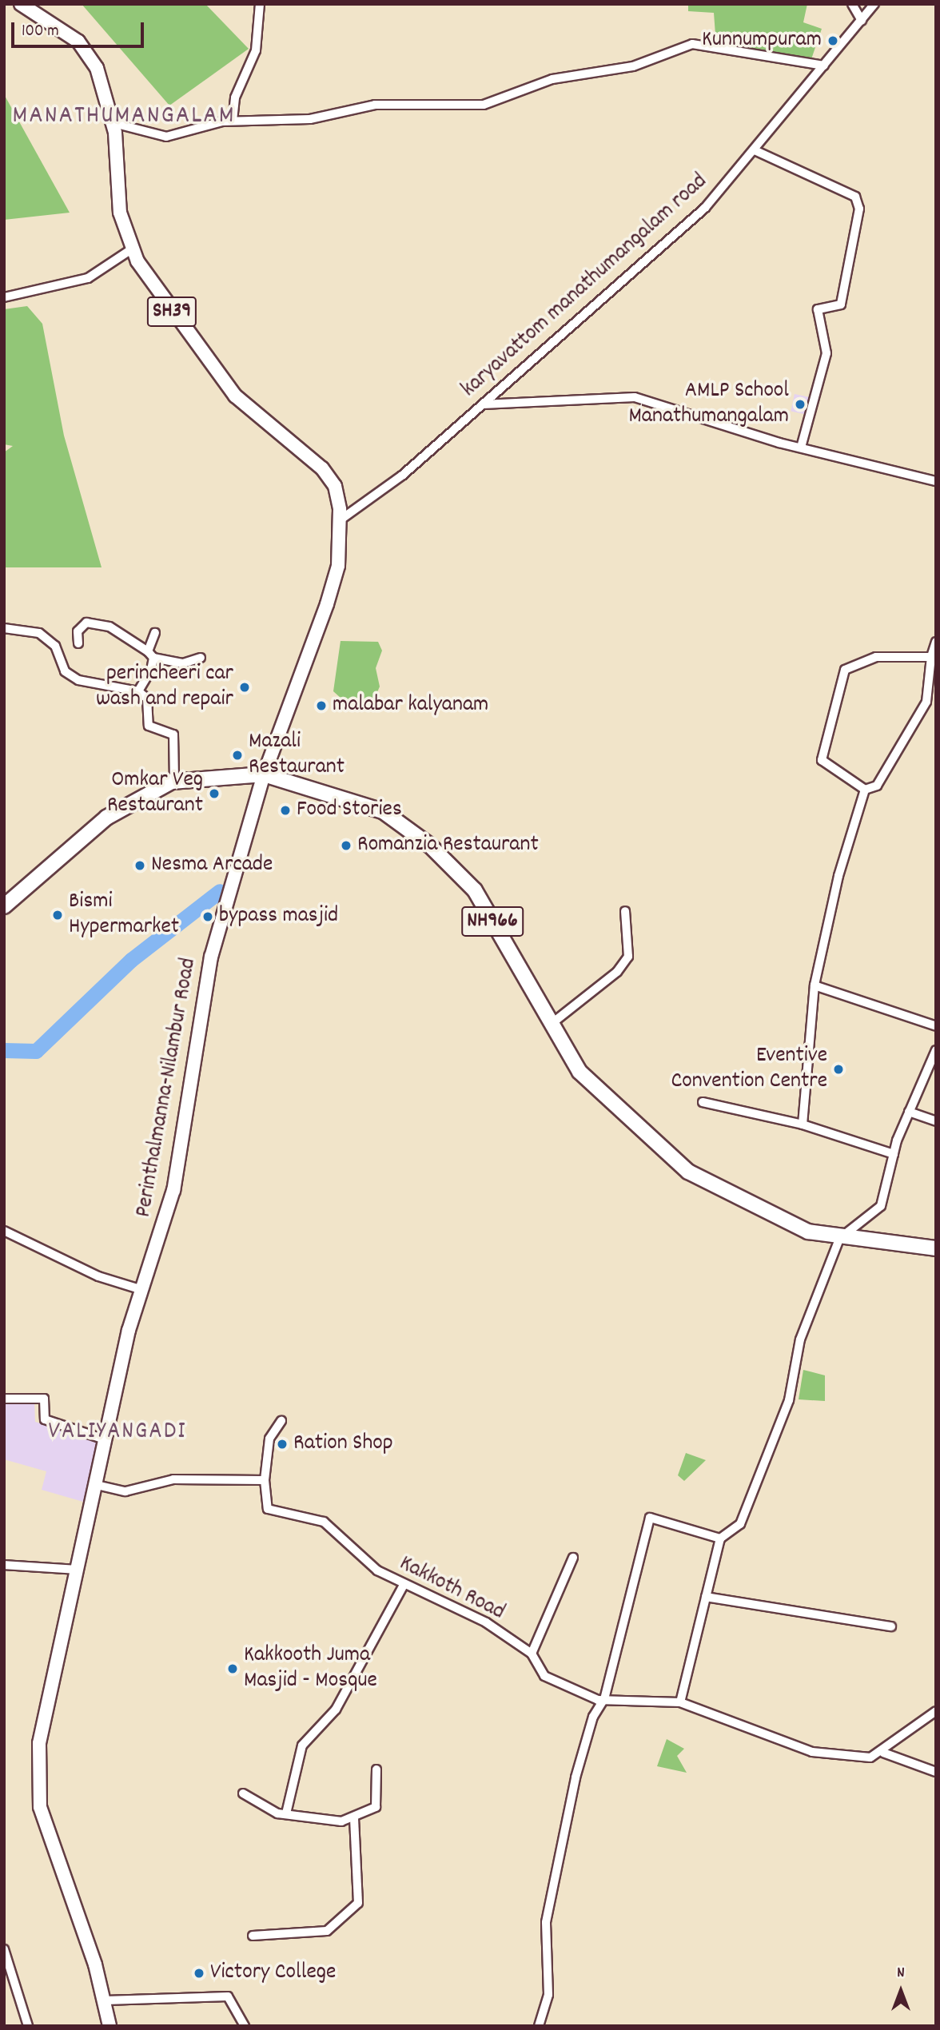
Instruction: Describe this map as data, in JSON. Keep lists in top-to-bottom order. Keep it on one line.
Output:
{"streets":{"highway":["NH966"],"main road":["SH39","Perinthalmanna-Nilambur Road"],"street":["karyavattom manathumangalam road","Kakkoth Road"]},"crossings":[["karyavattom manathumangalam road","SH39"],["SH39","NH966"],["SH39","Perinthalmanna-Nilambur Road"],["NH966","Perinthalmanna-Nilambur Road"]],"districts":["MANATHUMANGALAM","VALIYANGADI"],"places":["Kunnumpuram","AMLP School Manathumangalam","perincheeri car wash and repair","malabar kalyanam","Mazali Restaurant","Omkar Veg Restaurant","Food Stories","Romanzia Restaurant","Nesma Arcade","Bismi Hypermarket","bypass masjid","Eventive Convention Centre","Ration Shop","Kakkooth Juma Masjid - Mosque","Victory College"],"scale_bar":"100 m","north":"top"}
